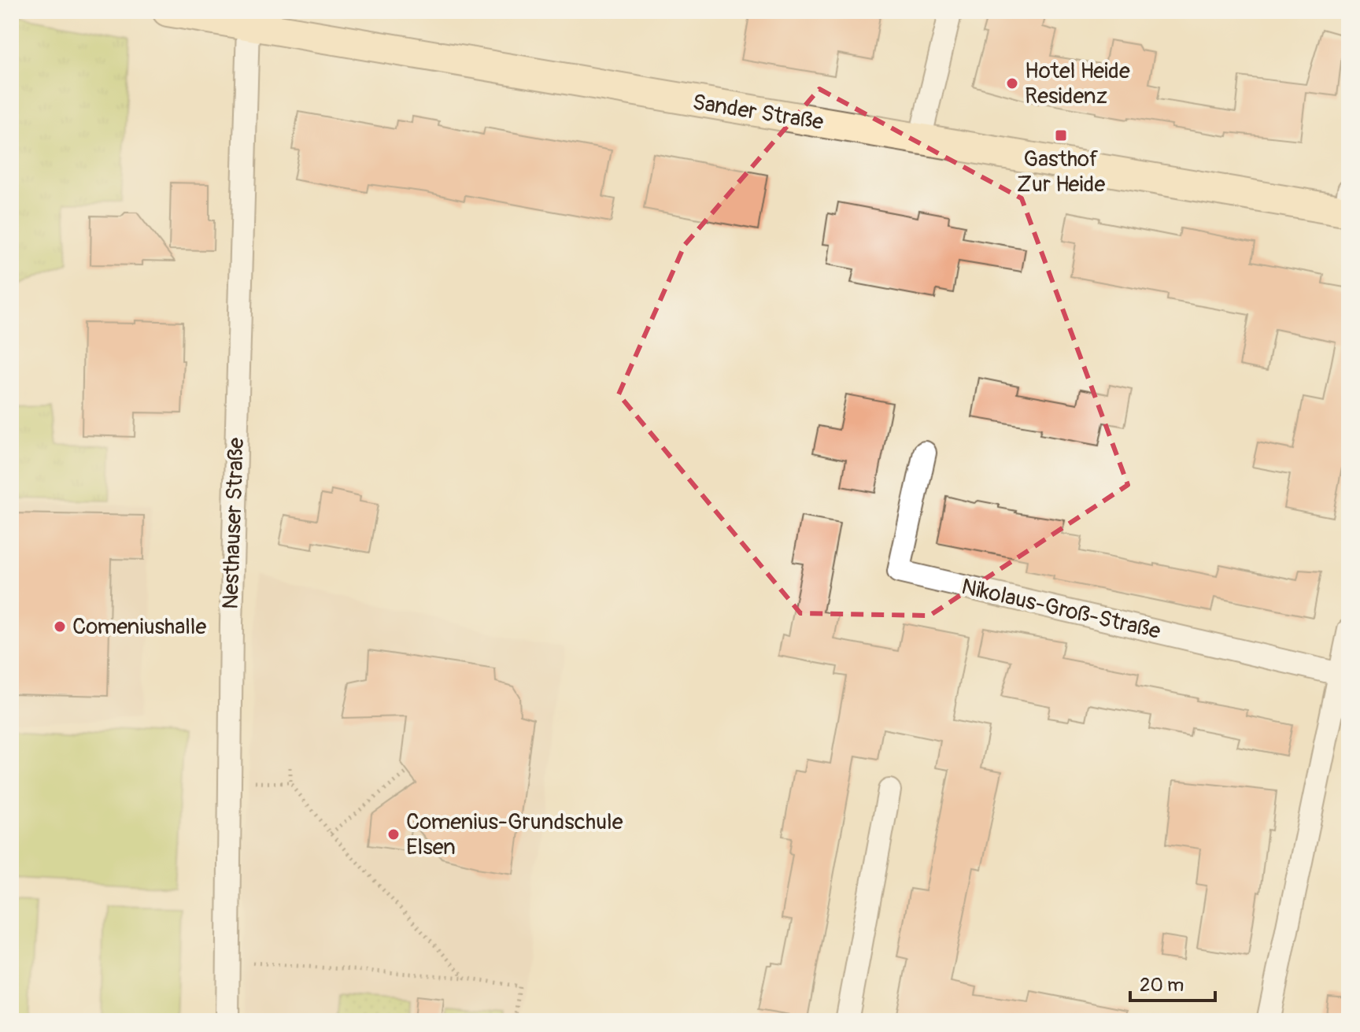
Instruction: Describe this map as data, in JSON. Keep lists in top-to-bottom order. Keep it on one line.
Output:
{"streets":{"street":["Sander Straße","Nesthauser Straße","Nikolaus-Groß-Straße"]},"crossings":[["Sander Straße","Nesthauser Straße"]],"places":{"other":["Hotel Heide Residenz","Comeniushalle","Comenius-Grundschule Elsen"],"transit":["Gasthof Zur Heide"]},"scale_bar":"20 m"}
